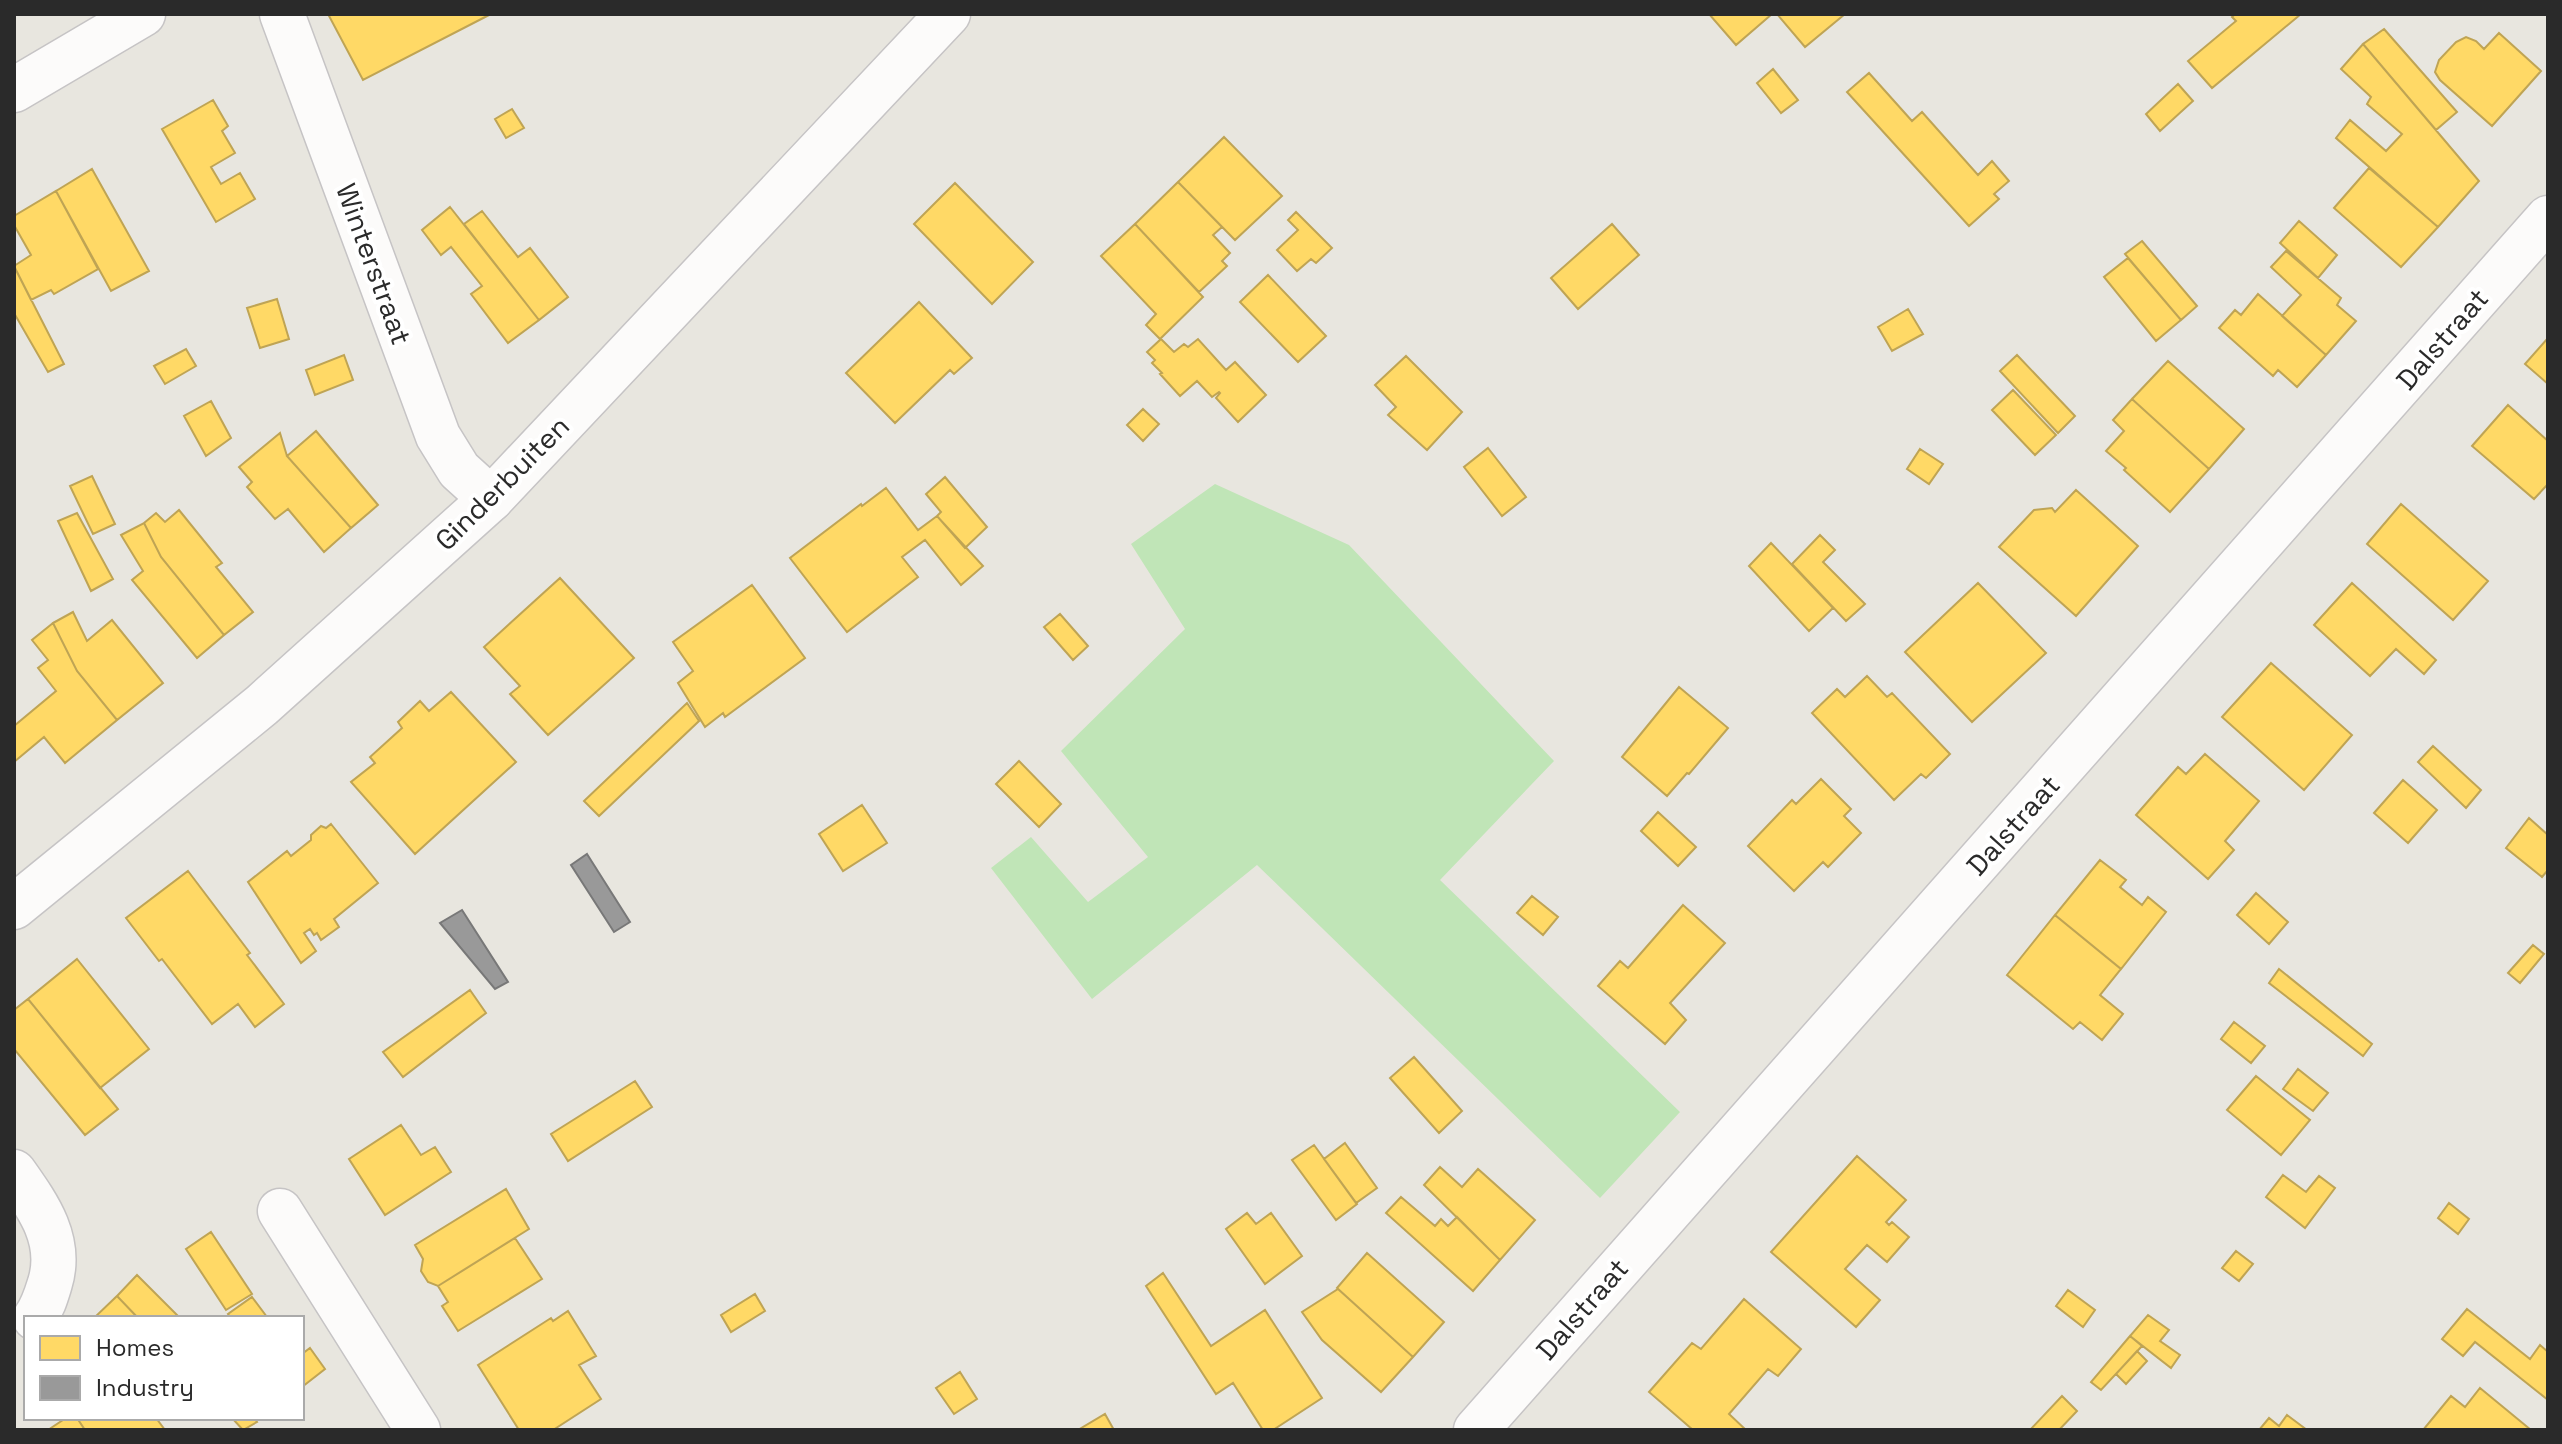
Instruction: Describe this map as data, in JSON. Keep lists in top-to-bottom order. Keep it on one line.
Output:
{"streets":{"street":["Winterstraat","Dalstraat","Ginderbuiten"]},"crossings":[["Winterstraat","Ginderbuiten"]],"legend":["Homes","Industry"]}
